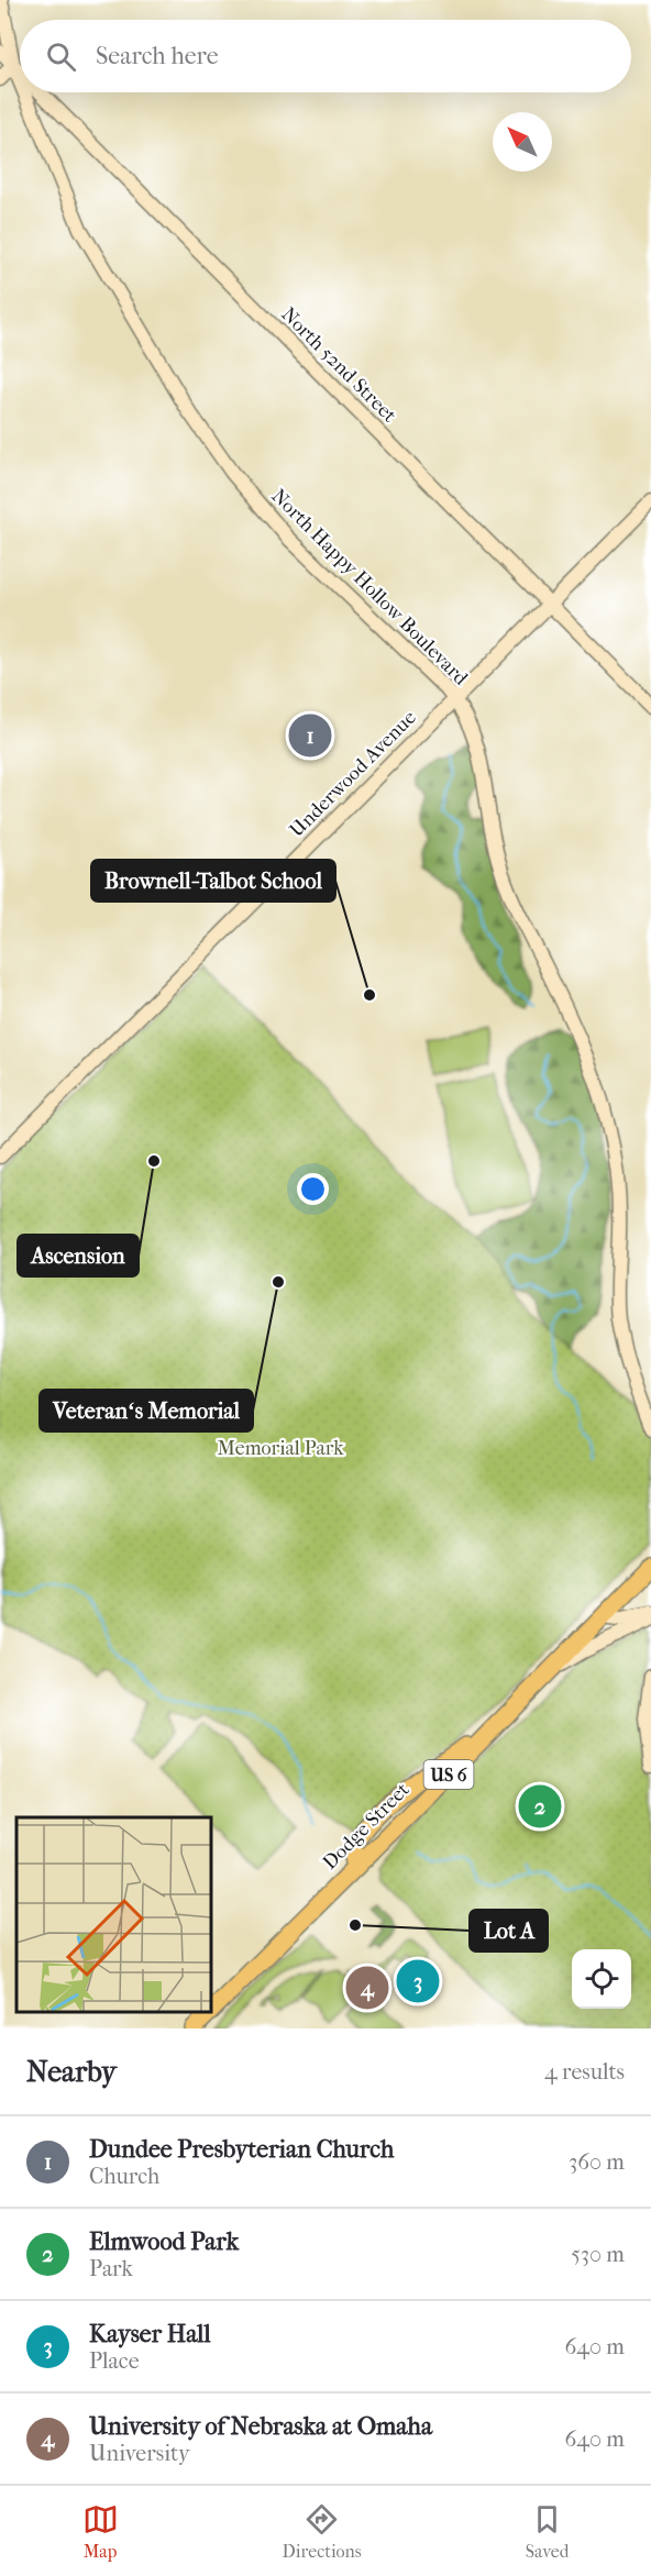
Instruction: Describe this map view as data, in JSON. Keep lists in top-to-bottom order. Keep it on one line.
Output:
{"streets":{"highway":["Dodge Street"],"street":["North 52nd Street","North Happy Hollow Boulevard","Underwood Avenue"]},"crossings":[["North 52nd Street","North Happy Hollow Boulevard"],["North 52nd Street","Underwood Avenue"],["North Happy Hollow Boulevard","Underwood Avenue"]],"parks":["Memorial Park"],"places":["Brownell-Talbot School","Ascension","Veteranʻs Memorial","Lot A"],"north":"top left","page":{"search":"Search here","pins":["1","2","3","4"],"heading":["Nearby","4 results"],"list":[{"mark":"1","name":"Dundee Presbyterian Church","note":"Church","value":"360 m"},{"mark":"2","name":"Elmwood Park","note":"Park","value":"530 m"},{"mark":"3","name":"Kayser Hall","note":"Place","value":"640 m"},{"mark":"4","name":"University of Nebraska at Omaha","note":"University","value":"640 m"}],"nav":["Map","Directions","Saved"]}}
